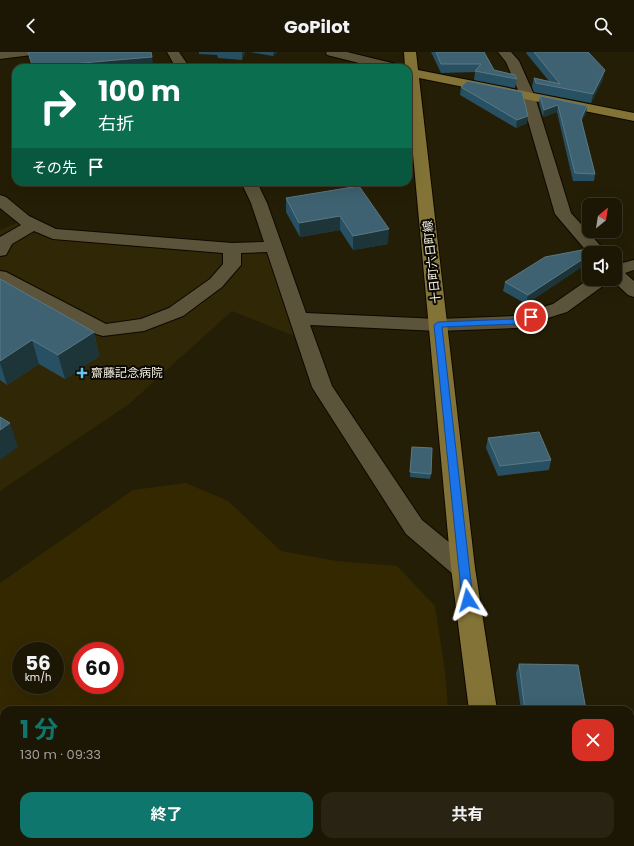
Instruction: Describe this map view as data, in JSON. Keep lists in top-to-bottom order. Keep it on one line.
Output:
{"streets":{"main road":["十日町六日町線"]},"places":{"health":["齋藤記念病院"]},"north":"top right","page":{"header":"GoPilot","turn":["100 m","右折"],"then":"その先","speed":"56 km/h","limit":"60","heading":["1 分","130 m · 09:33"],"buttons":["終了","共有"]}}
